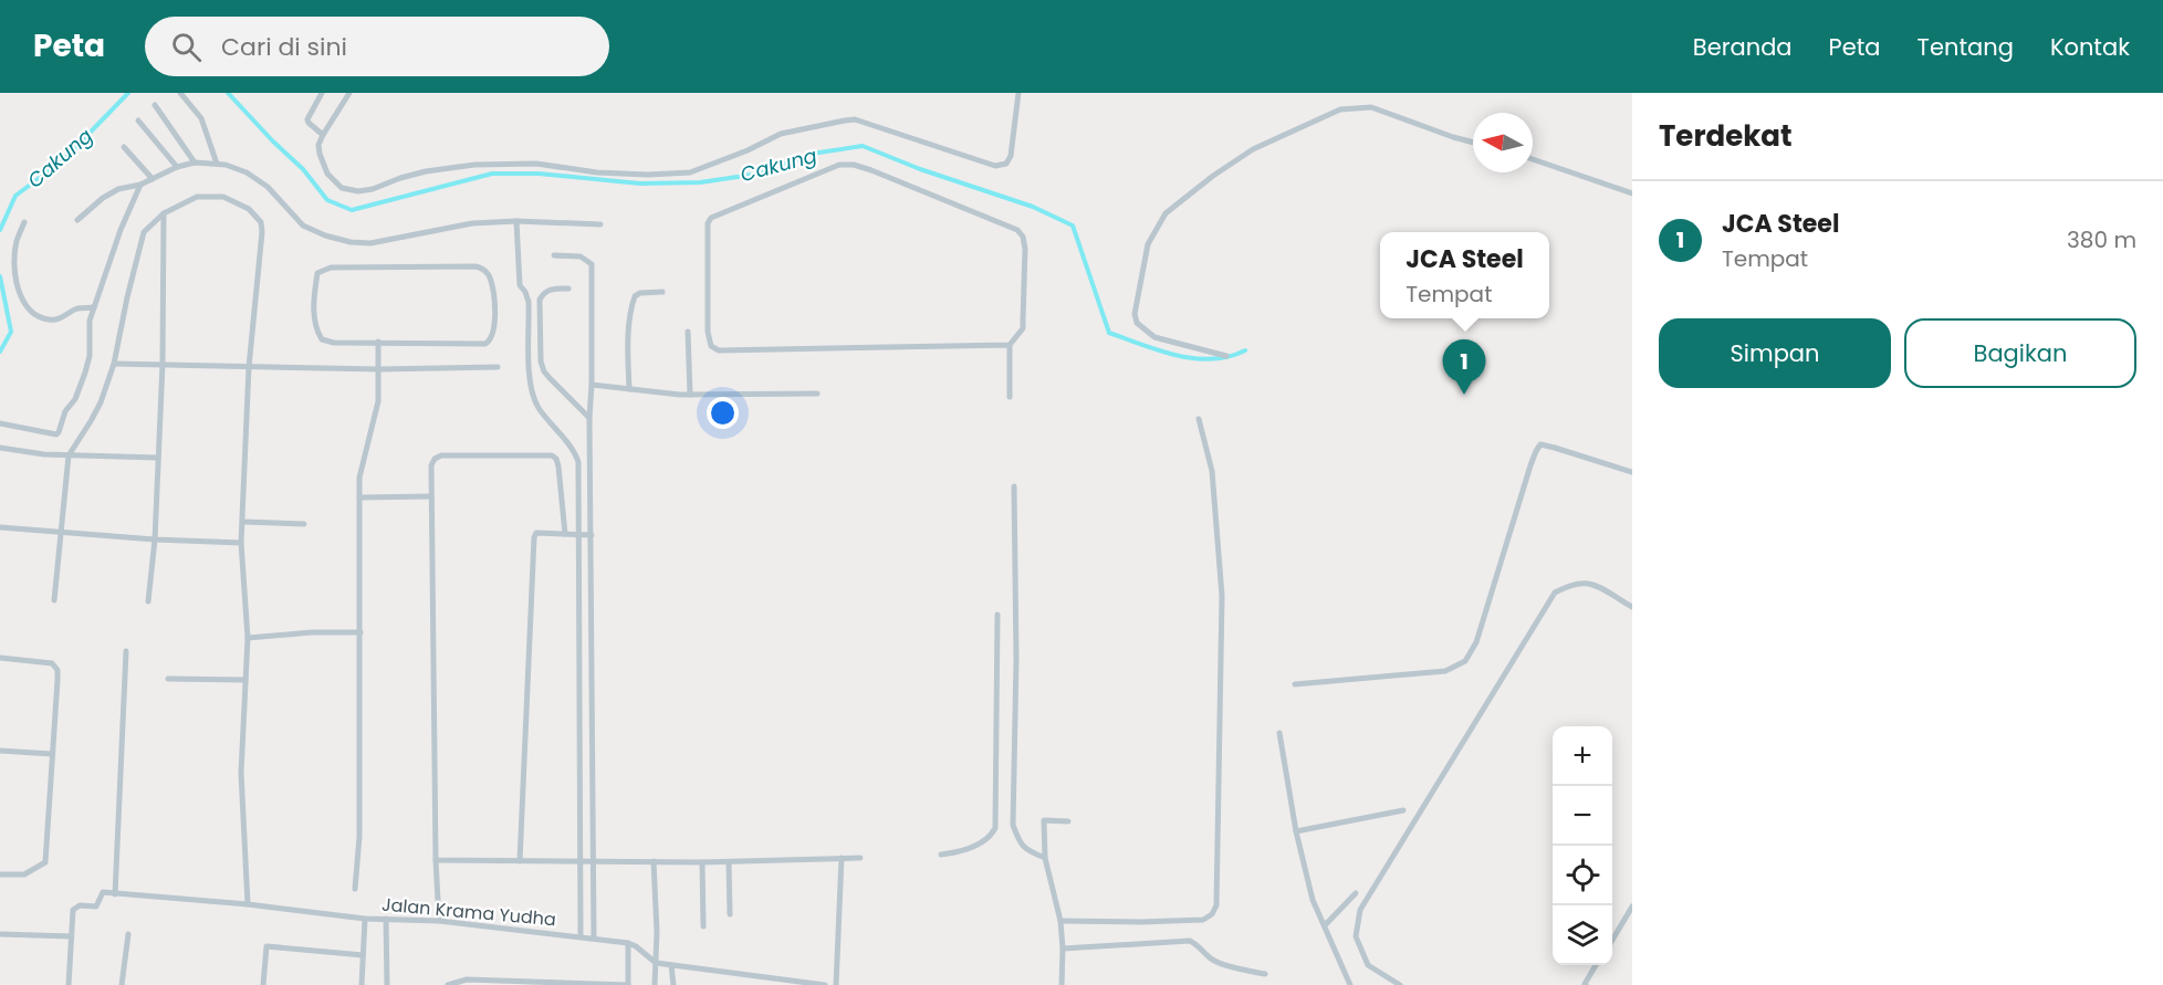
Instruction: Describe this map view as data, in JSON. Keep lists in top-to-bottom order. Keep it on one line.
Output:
{"streets":{"lane":["Jalan Krama Yudha"]},"water":["Cakung"],"north":"left","page":{"header":"Peta","search":"Cari di sini","nav":["Beranda","Peta","Tentang","Kontak"],"heading":"Terdekat","list":[{"mark":"1","name":"JCA Steel","note":"Tempat","value":"380 m"}],"popup":["JCA Steel","Tempat"],"buttons":["Simpan","Bagikan"],"pins":"1","map_buttons":["+","−"]}}
